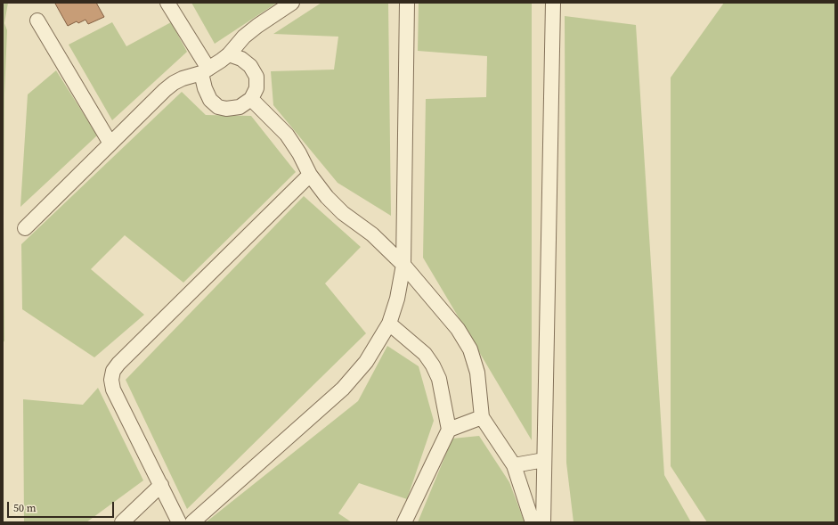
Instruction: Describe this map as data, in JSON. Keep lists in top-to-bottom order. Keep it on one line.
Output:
{"scale_bar":"50 m"}
